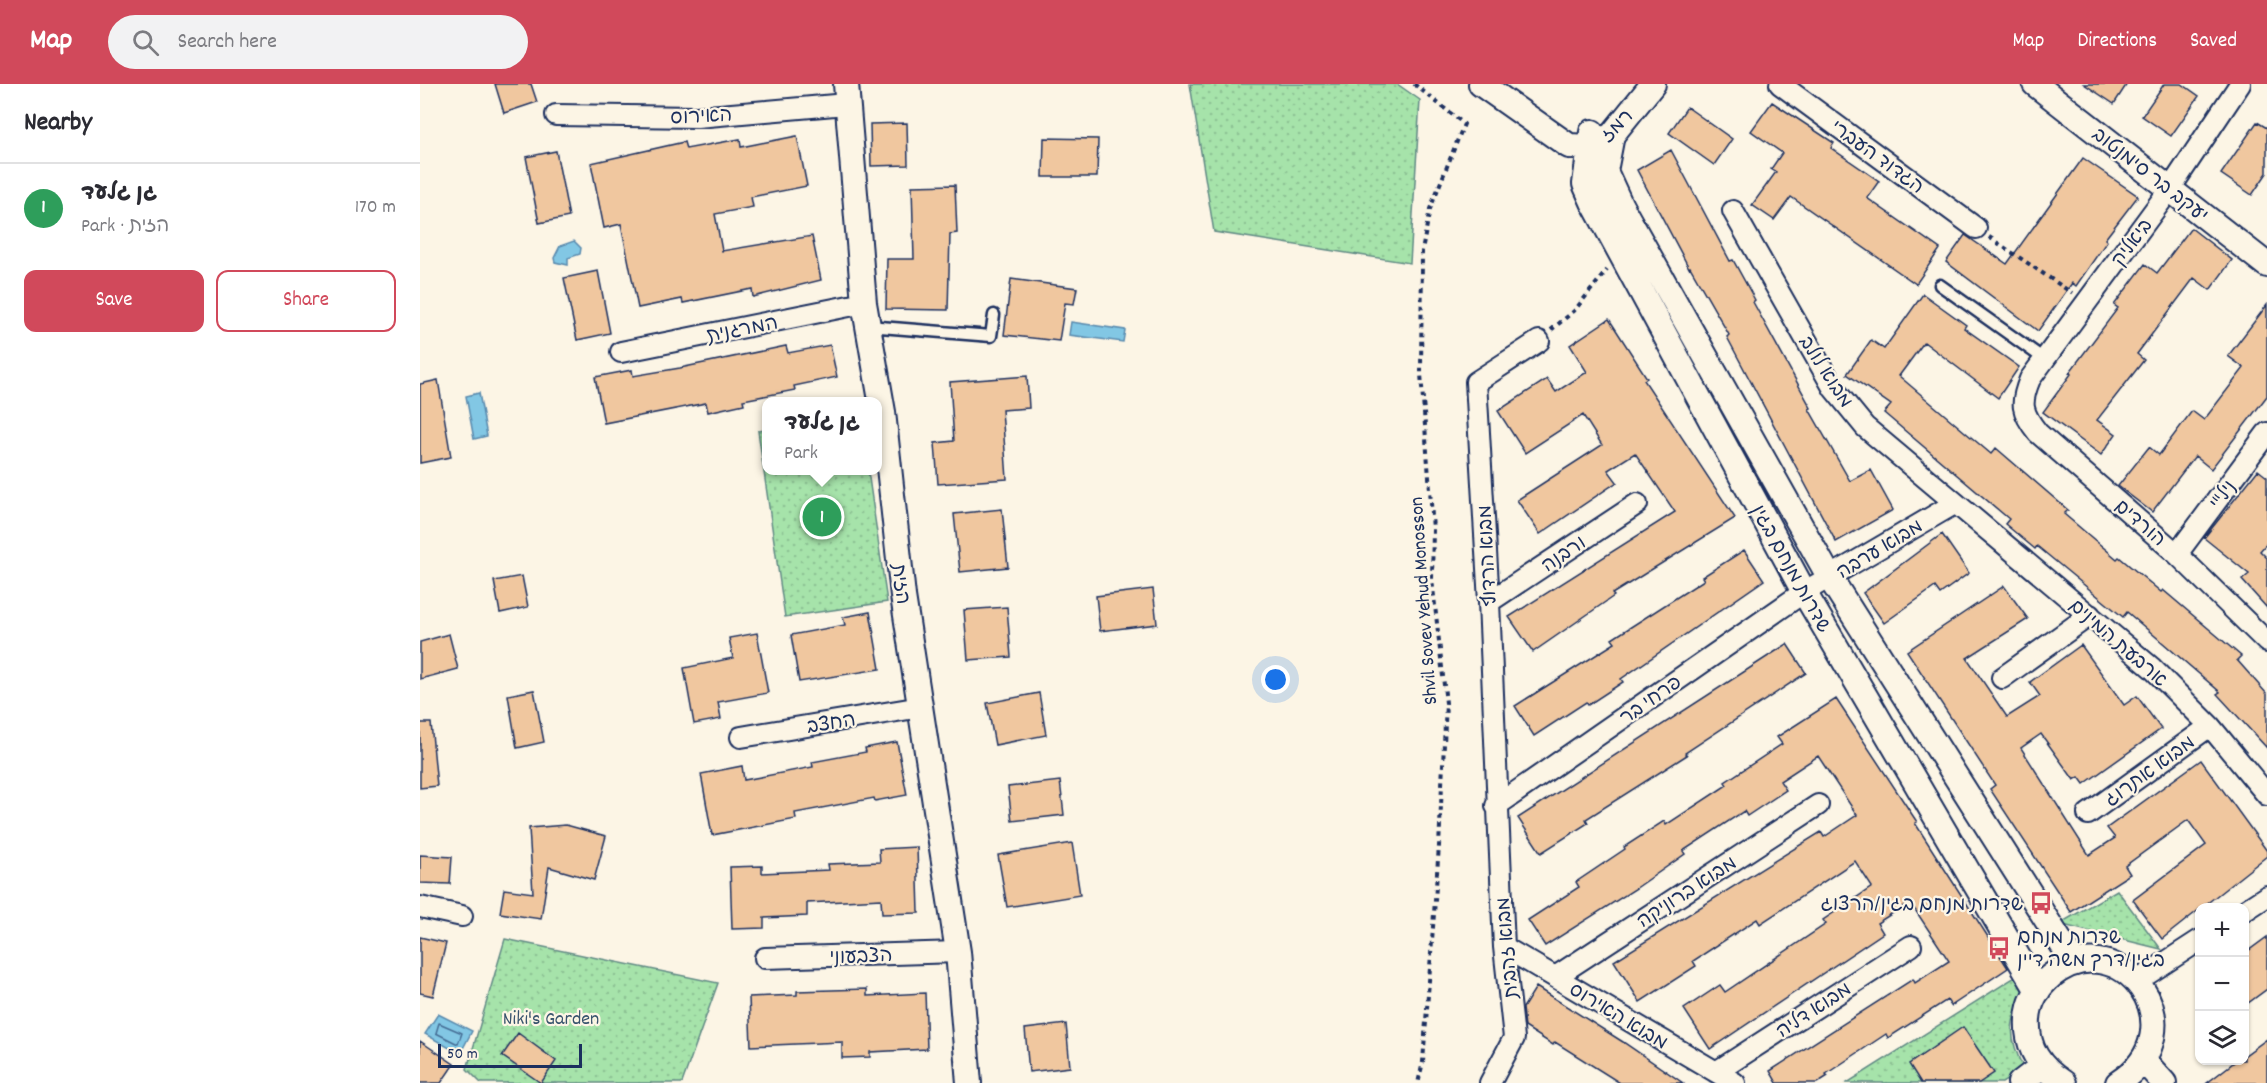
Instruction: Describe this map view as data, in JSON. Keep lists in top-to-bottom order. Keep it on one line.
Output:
{"streets":{"street":["האירוס","רמז","הגדוד העברי","יעקב בר סימנטוב","ביאליק","המרגנית","מבוא לולב","ניל\"י","הורדים","מבוא ערבה","ורבנה","מבוא הרדוף","שדרות מנחם בגין","הזית","ארבעת המינים","פרחי בר","החצב","מבוא אתרוג","מבוא ברוניקה","מבוא זהבית","הצבעוני","מבוא דליה","מבוא האירוס"],"path":["Shvil Sovev Yehud Monosson"]},"crossings":[["האירוס","הזית"],["רמז","שדרות מנחם בגין"],["יעקב בר סימנטוב","ביאליק"],["ביאליק","הורדים"],["המרגנית","הזית"],["מבוא לולב","מבוא ערבה"],["מבוא לולב","ארבעת המינים"],["ניל\"י","הורדים"],["מבוא ערבה","שדרות מנחם בגין"],["מבוא ערבה","ארבעת המינים"],["מבוא ערבה","פרחי בר"],["ורבנה","מבוא הרדוף"],["מבוא הרדוף","פרחי בר"],["מבוא הרדוף","מבוא זהבית"],["שדרות מנחם בגין","פרחי בר"],["הזית","החצב"],["הזית","הצבעוני"],["ארבעת המינים","מבוא אתרוג"],["פרחי בר","מבוא זהבית"],["מבוא ברוניקה","מבוא האירוס"],["מבוא זהבית","מבוא האירוס"],["מבוא דליה","מבוא האירוס"]],"parks":["Niki's Garden"],"places":{"bus stop":["שדרות מנחם בגין/הרצוג","שדרות מנחם בגין/דרך משה דיין"]},"scale_bar":"50 m","page":{"header":"Map","search":"Search here","nav":["Map","Directions","Saved"],"heading":"Nearby","list":[{"mark":"1","name":"גן גלעד","note":"Park · הזית","value":"170 m"}],"buttons":["Save","Share"],"popup":["גן גלעד","Park"],"pins":"1","map_buttons":["+","−"],"scale":"50 m"}}
